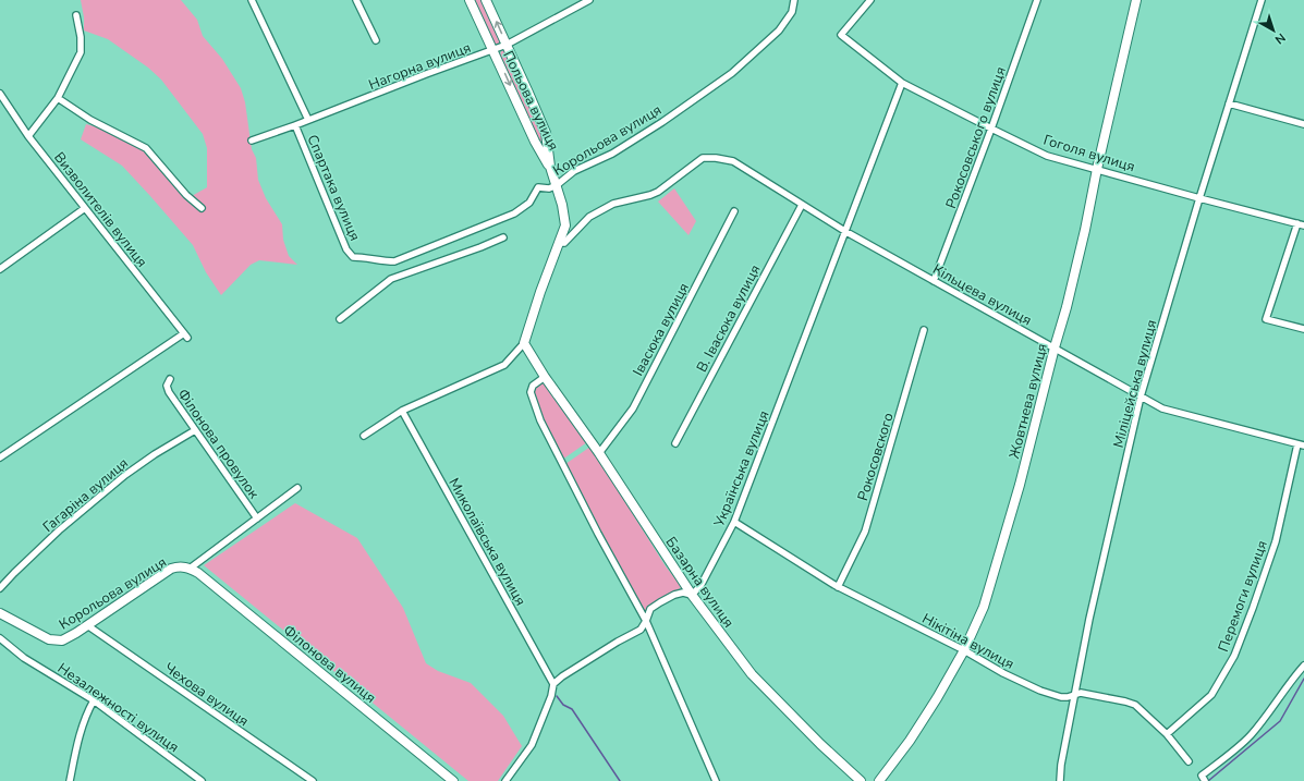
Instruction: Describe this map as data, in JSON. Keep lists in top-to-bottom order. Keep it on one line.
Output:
{"streets":{"main road":["Польова вулиця","Корольова вулиця","Жовтнева вулиця","Базарна вулиця","Філонова вулиця"],"street":["Нагорна вулиця","Рокосовського вулиця","Гоголя вулиця","Спартака вулиця","Визволителів вулиця","Кільцева вулиця","В. Івасюка вулиця","Івасюка вулиця","Міліцейська вулиця","Філонова провулок","Рокосовского","Українська вулиця","Гагаріна вулиця","Миколаївська вулиця","Перемоги вулиця","Нікітіна вулиця","Чехова вулиця","Незалежності вулиця"]},"crossings":[["Нагорна вулиця","Польова вулиця"],["Нагорна вулиця","Спартака вулиця"],["Рокосовського вулиця","Гоголя вулиця"],["Рокосовського вулиця","Кільцева вулиця"],["Корольова вулиця","Спартака вулиця"],["Корольова вулиця","Філонова провулок"],["Корольова вулиця","Філонова вулиця"],["Корольова вулиця","Чехова вулиця"],["Гоголя вулиця","Міліцейська вулиця"],["Гоголя вулиця","Жовтнева вулиця"],["Гоголя вулиця","Українська вулиця"],["Кільцева вулиця","В. Івасюка вулиця"],["Кільцева вулиця","Міліцейська вулиця"],["Кільцева вулиця","Жовтнева вулиця"],["Кільцева вулиця","Українська вулиця"],["Кільцева вулиця","Перемоги вулиця"],["Івасюка вулиця","Базарна вулиця"],["Міліцейська вулиця","Нікітіна вулиця"],["Жовтнева вулиця","Нікітіна вулиця"],["Філонова провулок","Гагаріна вулиця"],["Рокосовского","Нікітіна вулиця"],["Українська вулиця","Базарна вулиця"],["Українська вулиця","Нікітіна вулиця"],["Перемоги вулиця","Нікітіна вулиця"]],"north":"bottom right"}
